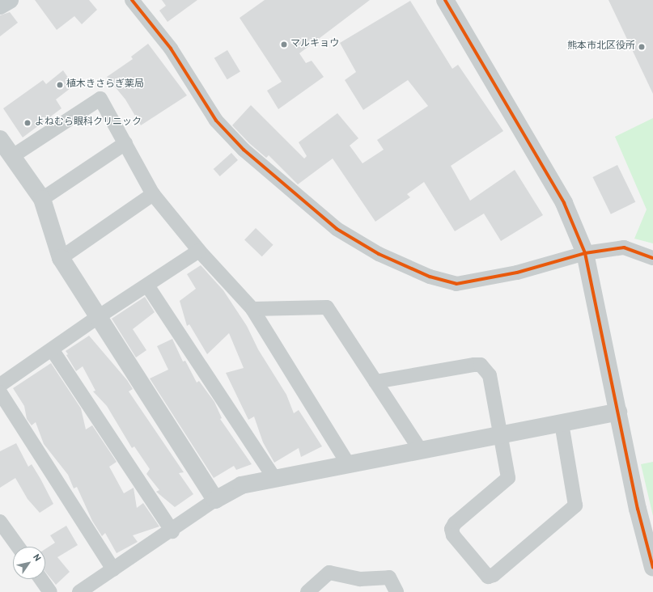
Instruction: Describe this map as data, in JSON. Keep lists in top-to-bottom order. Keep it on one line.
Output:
{"places":["マルキョウ","熊本市北区役所","植木きさらぎ薬局","よねむら眼科クリニック"],"north":"top right"}
